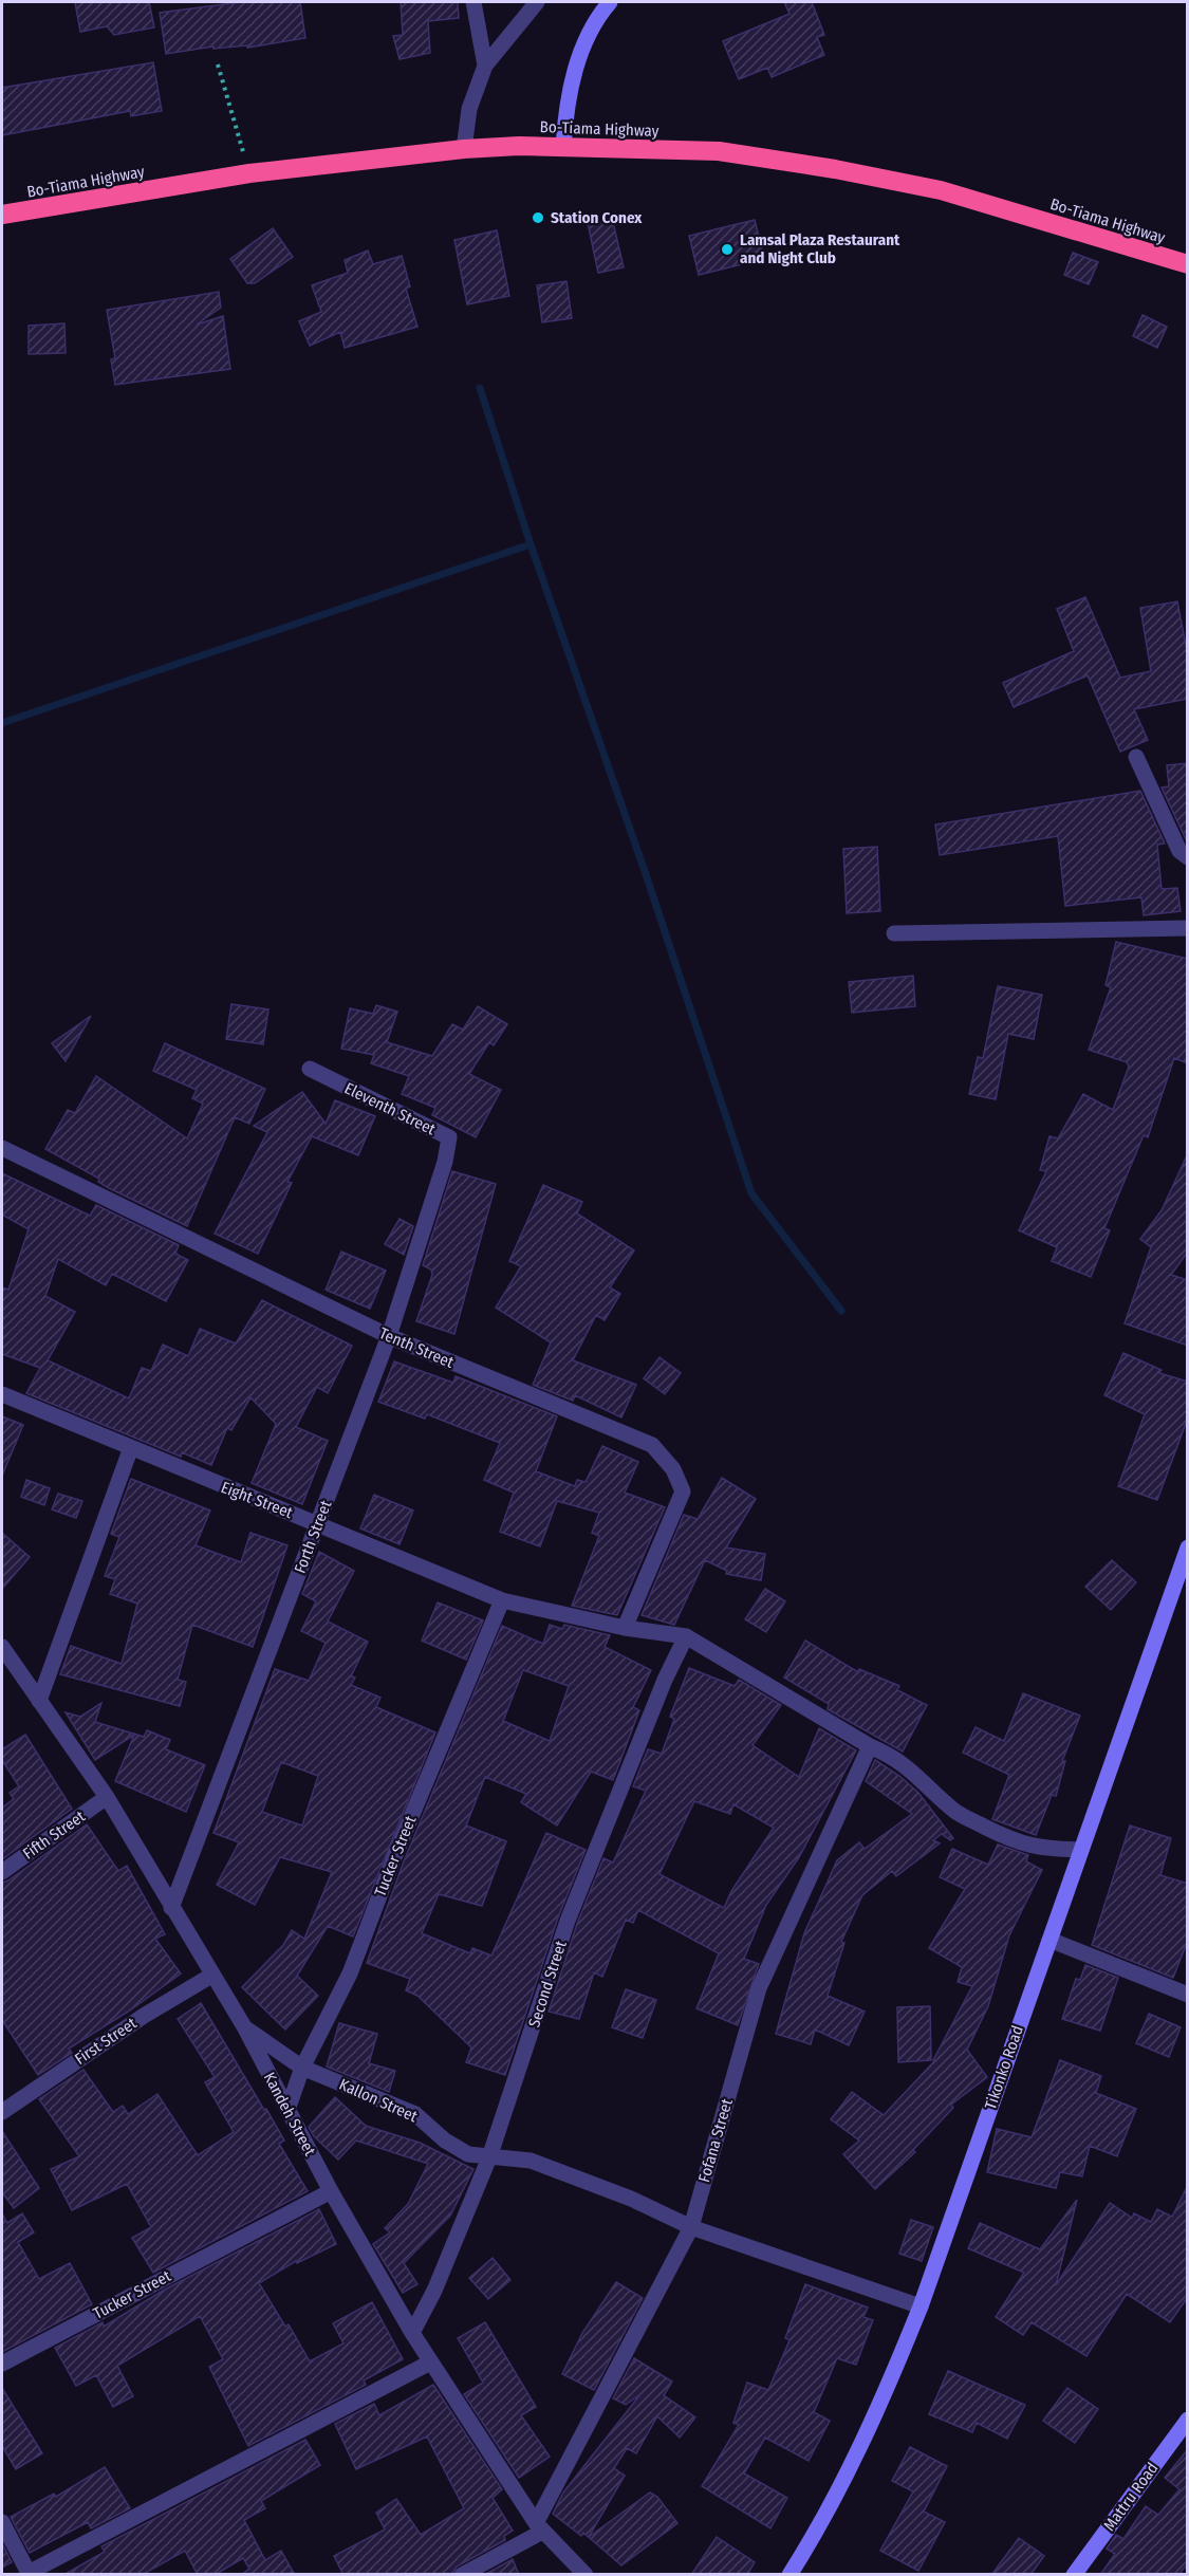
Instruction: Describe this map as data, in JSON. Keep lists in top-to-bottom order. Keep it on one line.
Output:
{"streets":{"highway":["Bo-Tiama Highway"],"street":["Eleventh Street","Tenth Street","Eight Street","Forth Street","Fifth Street","Tucker Street","Second Street","First Street","Tikonko Road","Kallon Street","Kandeh Street","Fofana Street","Mattru Road"]},"crossings":[["Eleventh Street","Forth Street"],["Tenth Street","Eight Street"],["Tenth Street","Forth Street"],["Eight Street","Forth Street"],["Eight Street","Tucker Street"],["Eight Street","Second Street"],["Forth Street","Kandeh Street"],["Fifth Street","Kandeh Street"],["Tucker Street","Kallon Street"],["Tucker Street","Kandeh Street"],["Second Street","Kallon Street"],["Second Street","Kandeh Street"],["First Street","Kandeh Street"],["Tikonko Road","Kallon Street"],["Kallon Street","Kandeh Street"],["Kallon Street","Fofana Street"],["Kandeh Street","Fofana Street"]],"places":["Station Conex","Lamsal Plaza Restaurant and Night Club"]}
